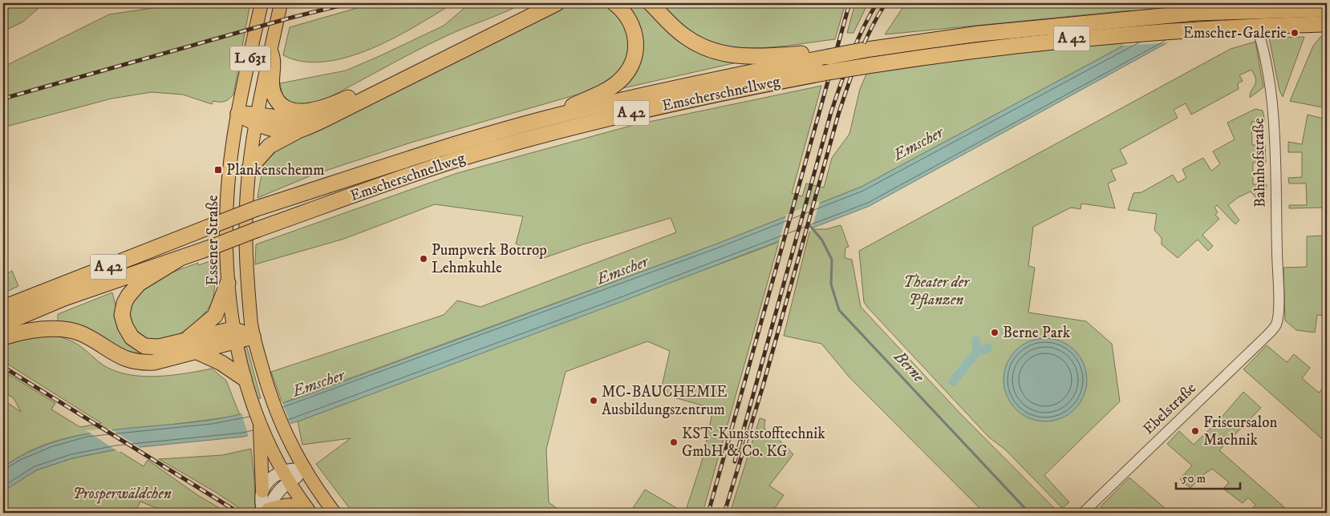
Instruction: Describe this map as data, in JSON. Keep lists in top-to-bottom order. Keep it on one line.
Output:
{"streets":{"highway":["A 42","Emscherschnellweg"],"main road":["L 631","Essener Straße"],"street":["Bahnhofstraße","Ebelstraße"]},"crossings":[["Bahnhofstraße","Ebelstraße"]],"water":["Emscher","Berne"],"parks":["Theater der Pflanzen","Prosperwäldchen"],"places":{"other":["Emscher-Galerie","Pumpwerk Bottrop Lehmkuhle","Berne Park","MC-BAUCHEMIE Ausbildungszentrum","Friseursalon Machnik","KST-Kunststofftechnik GmbH & Co. KG"],"transit":["Plankenschemm"]},"scale_bar":"50 m"}
